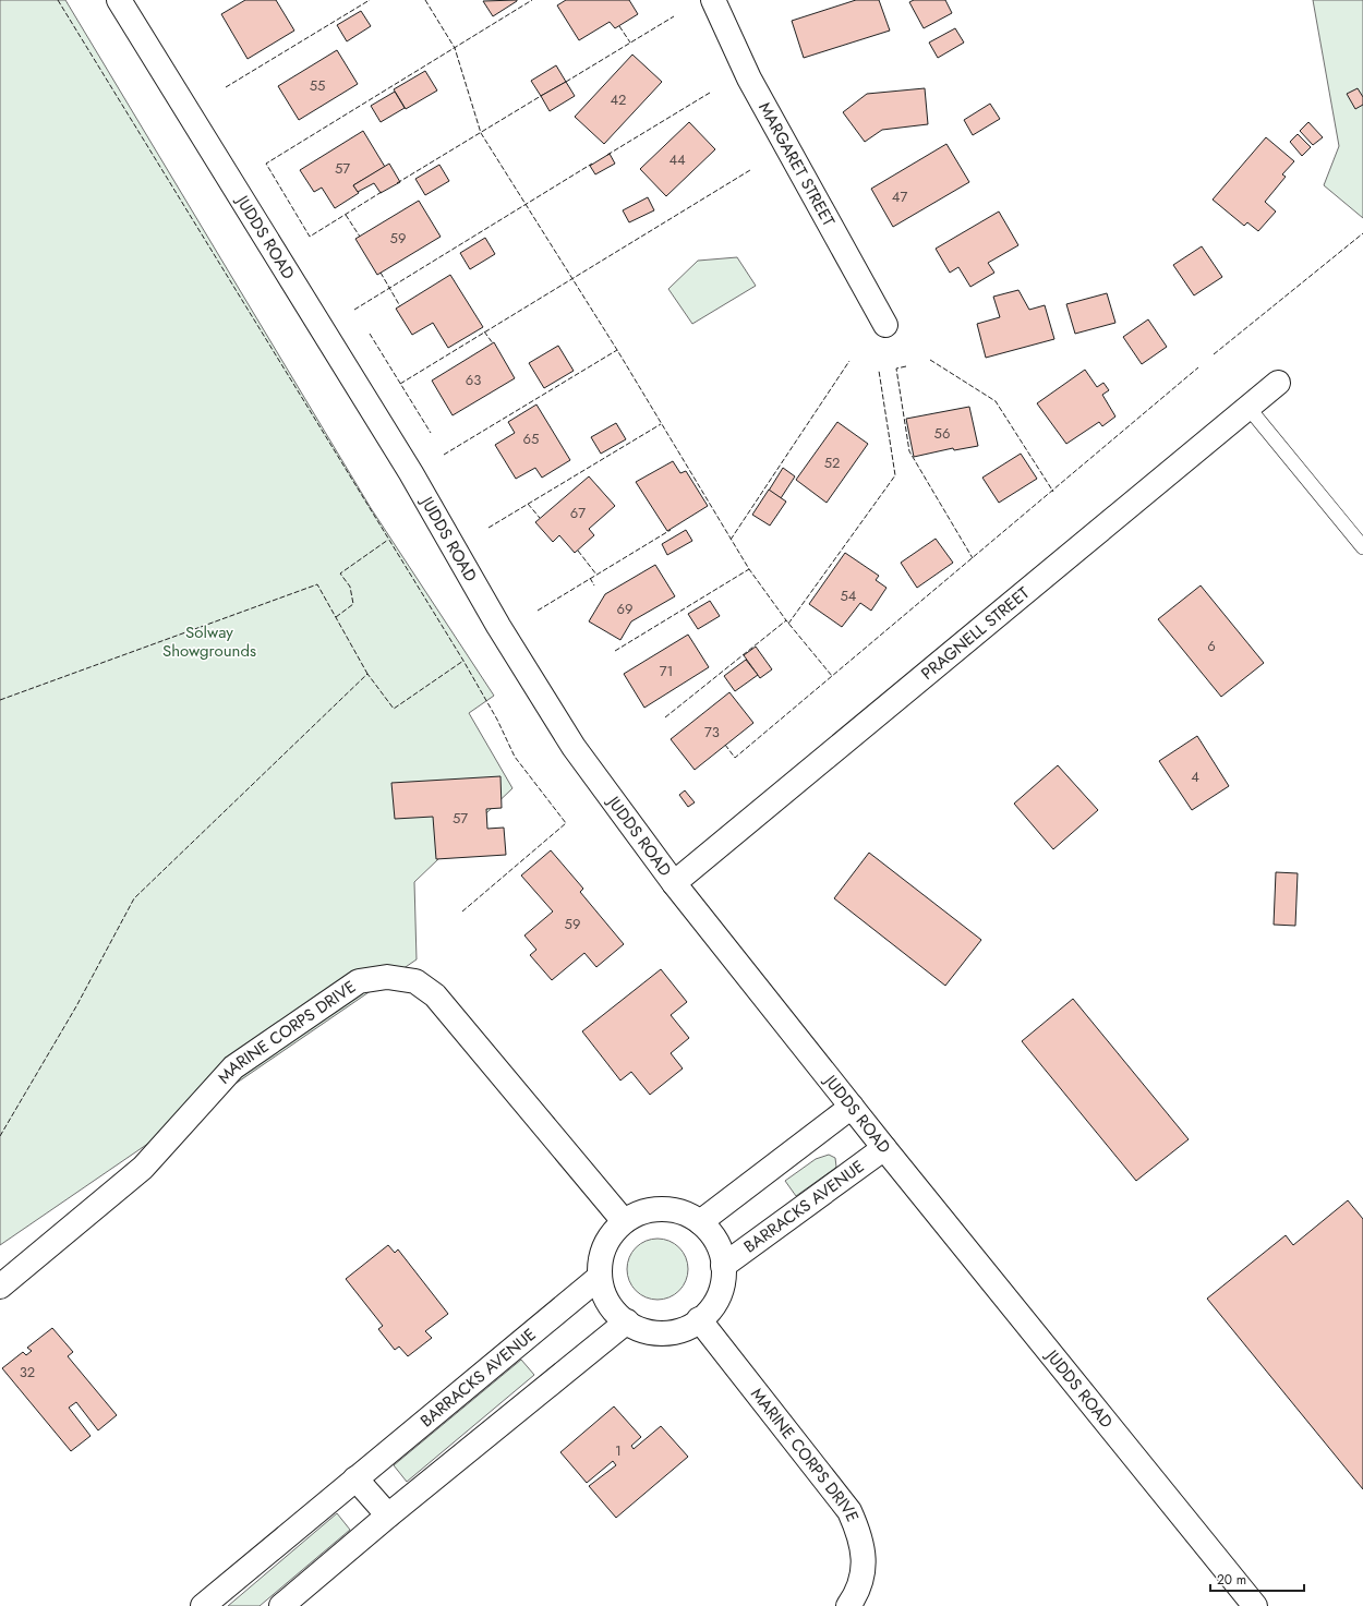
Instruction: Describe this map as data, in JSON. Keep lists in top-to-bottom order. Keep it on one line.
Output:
{"streets":{"street":["MARGARET STREET","JUDDS ROAD","PRAGNELL STREET","MARINE CORPS DRIVE","BARRACKS AVENUE"]},"crossings":[["JUDDS ROAD","PRAGNELL STREET"],["JUDDS ROAD","BARRACKS AVENUE"],["MARINE CORPS DRIVE","BARRACKS AVENUE"]],"parks":["Solway Showgrounds"],"house_numbers":["55","42","44","57","47","59","63","56","65","52","67","54","69","6","71","73","4","57","59","32","1"],"scale_bar":"20 m"}
